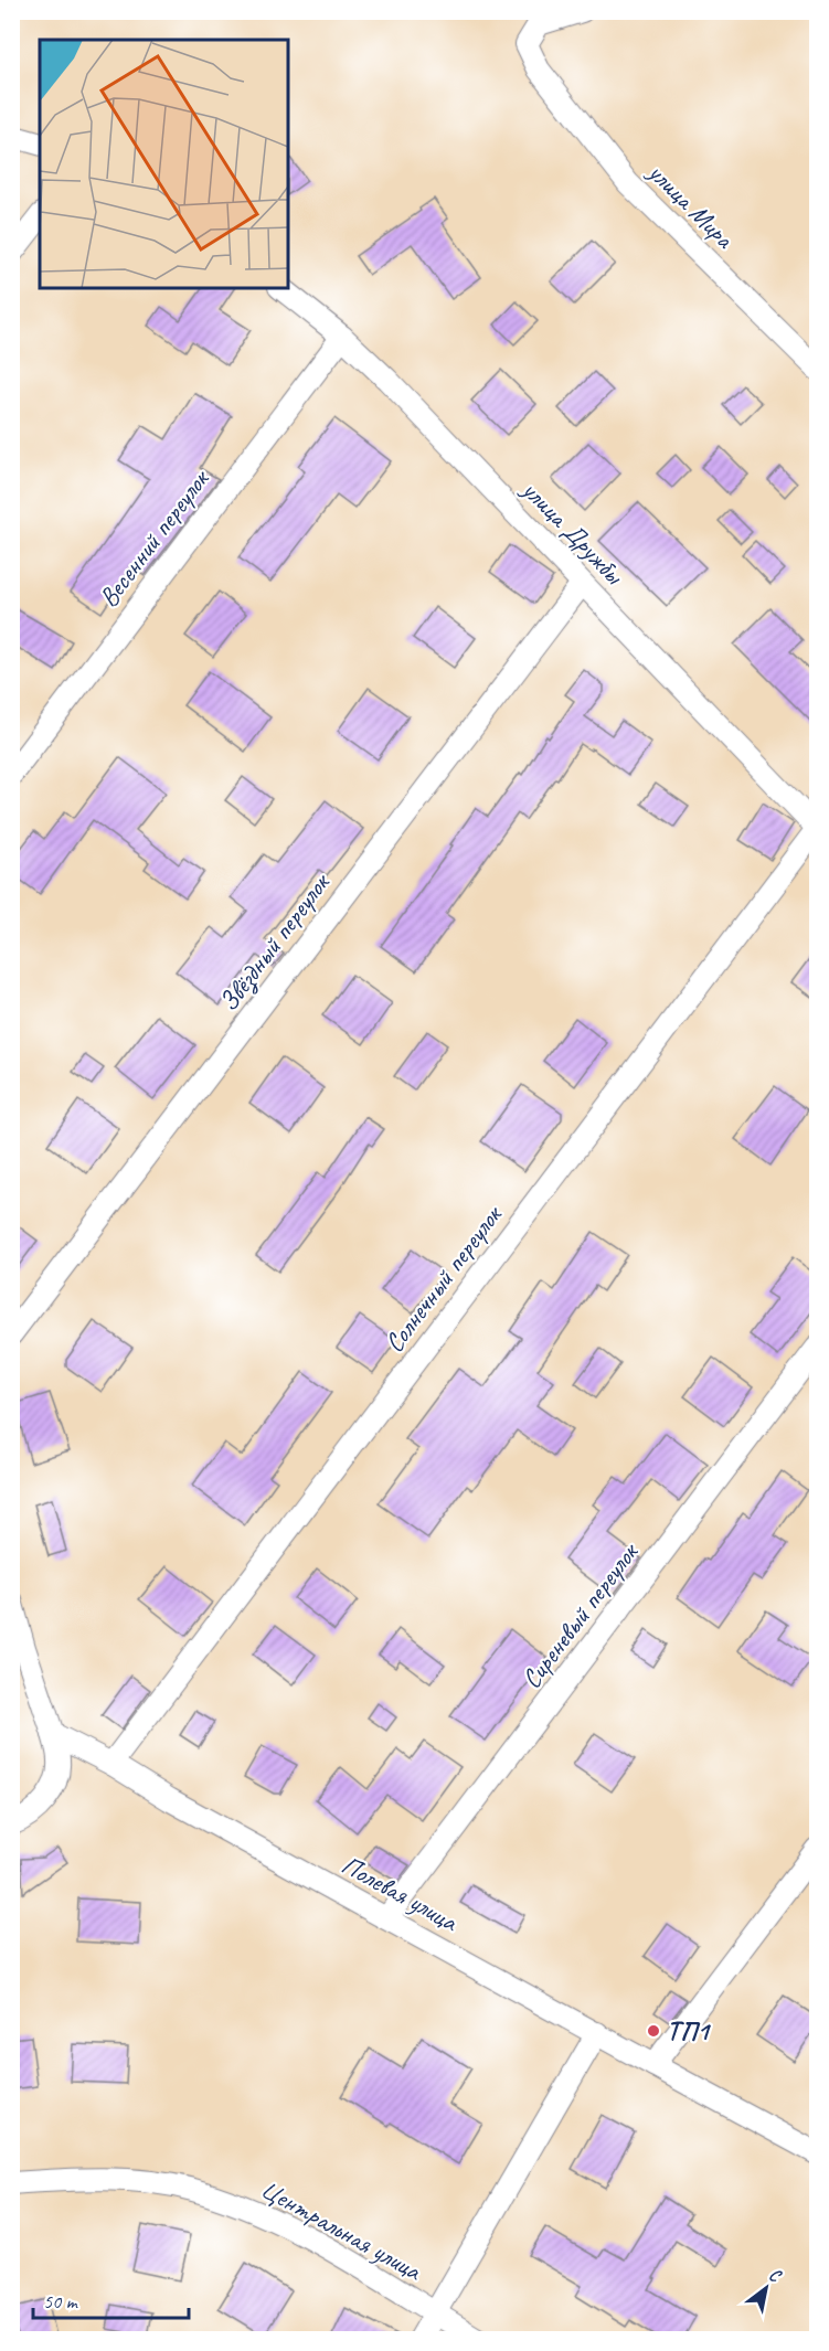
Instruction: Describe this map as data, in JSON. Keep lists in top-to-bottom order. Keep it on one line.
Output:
{"streets":{"street":["улица Мира","улица Дружбы","Весенний переулок","Звёздный переулок","Солнечный переулок","Сиреневый переулок","Полевая улица","Центральная улица"]},"crossings":[["улица Дружбы","Весенний переулок"],["улица Дружбы","Звёздный переулок"],["улица Дружбы","Солнечный переулок"],["Солнечный переулок","Полевая улица"],["Сиреневый переулок","Полевая улица"]],"places":["ТП1"],"scale_bar":"50 m","north":"top right"}
